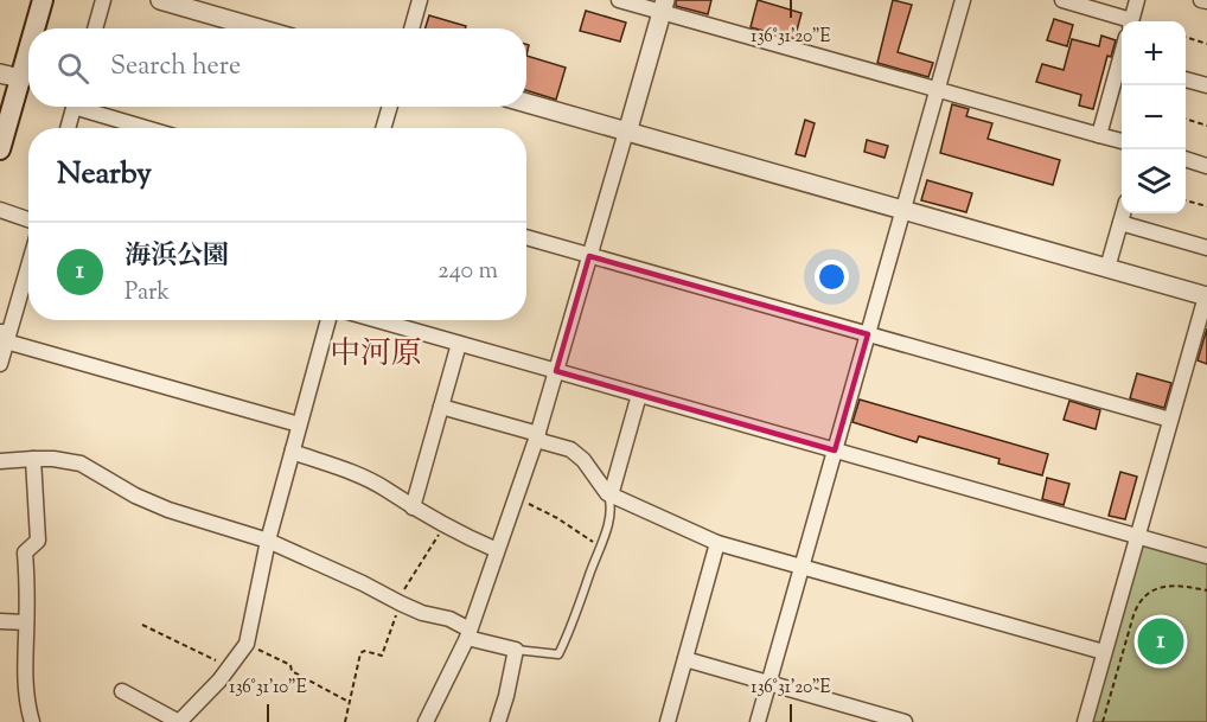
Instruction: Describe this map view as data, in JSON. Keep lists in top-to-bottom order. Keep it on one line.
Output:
{"districts":["中河原"],"page":{"map_buttons":["+","−"],"search":"Search here","heading":"Nearby","list":[{"mark":"1","name":"海浜公園","note":"Park","value":"240 m"}],"pins":"1"},"coordinates":["136°31'20\"E","136°31'10\"E"]}
